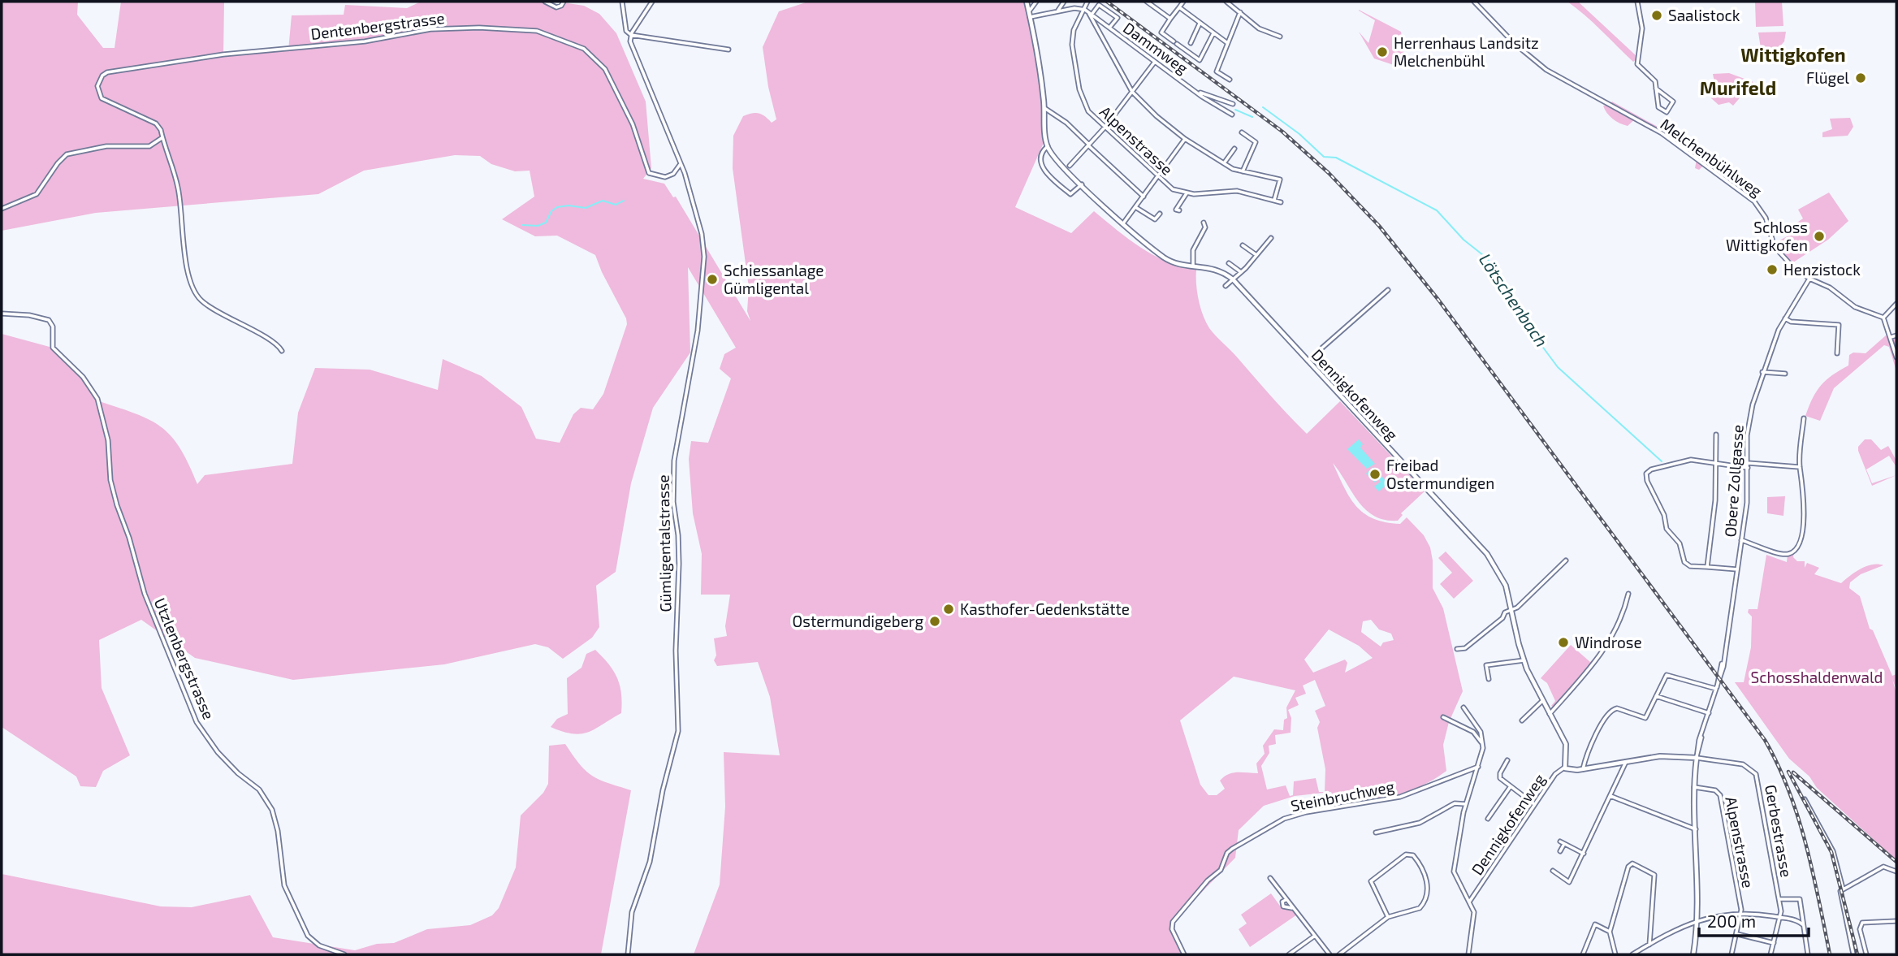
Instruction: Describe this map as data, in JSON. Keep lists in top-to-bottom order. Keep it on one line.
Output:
{"streets":{"street":["Dentenbergstrasse","Dammweg","Alpenstrasse","Melchenbühlweg","Dennigkofenweg","Obere Zollgasse","Gümligentalstrasse","Utzlenbergstrasse","Steinbruchweg","Gerbestrasse"]},"crossings":[["Dentenbergstrasse","Gümligentalstrasse"],["Dammweg","Alpenstrasse"],["Alpenstrasse","Obere Zollgasse"],["Melchenbühlweg","Obere Zollgasse"],["Obere Zollgasse","Gerbestrasse"]],"districts":["Wittigkofen","Murifeld"],"water":["Lötschenbach"],"parks":["Schosshaldenwald"],"places":["Saalistock","Herrenhaus Landsitz Melchenbühl","Flügel","Schloss Wittigkofen","Henzistock","Schiessanlage Gümligental","Freibad Ostermundigen","Kasthofer-Gedenkstätte","Ostermundigeberg","Windrose"],"scale_bar":"200 m"}
